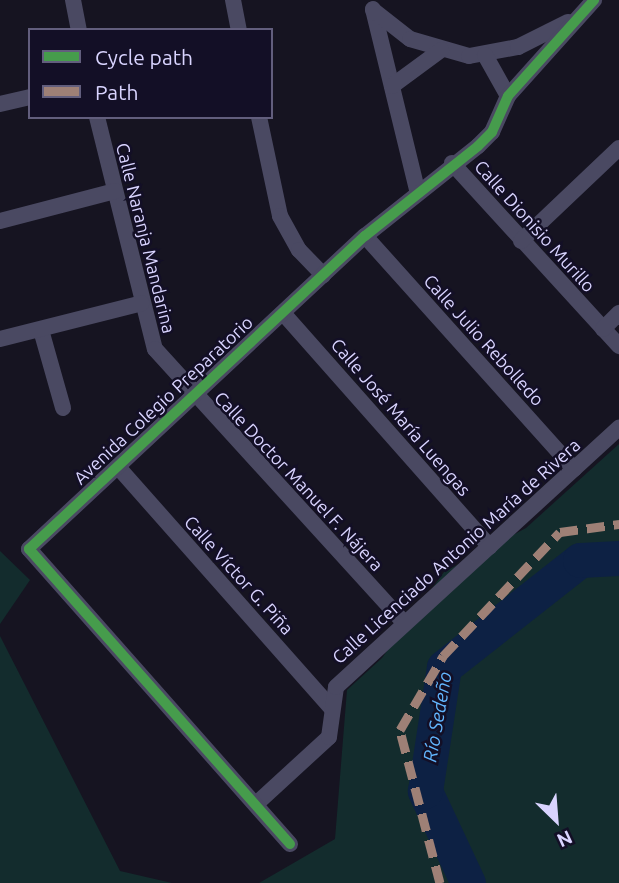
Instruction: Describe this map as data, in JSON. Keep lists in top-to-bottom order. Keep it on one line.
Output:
{"streets":{"street":["Calle Dionisio Murillo","Calle Naranja Mandarina","Calle Julio Rebolledo","Avenida Colegio Preparatorio","Calle José María Luengas","Calle Doctor Manuel F. Nájera","Calle Licenciado Antonio María de Rivera","Calle Víctor G. Piña"]},"crossings":[["Calle Dionisio Murillo","Avenida Colegio Preparatorio"],["Calle Naranja Mandarina","Avenida Colegio Preparatorio"],["Calle Naranja Mandarina","Calle Doctor Manuel F. Nájera"],["Calle Julio Rebolledo","Avenida Colegio Preparatorio"],["Calle Julio Rebolledo","Calle Licenciado Antonio María de Rivera"],["Avenida Colegio Preparatorio","Calle José María Luengas"],["Avenida Colegio Preparatorio","Calle Doctor Manuel F. Nájera"],["Avenida Colegio Preparatorio","Calle Licenciado Antonio María de Rivera"],["Avenida Colegio Preparatorio","Calle Víctor G. Piña"],["Calle José María Luengas","Calle Licenciado Antonio María de Rivera"],["Calle Doctor Manuel F. Nájera","Calle Licenciado Antonio María de Rivera"],["Calle Licenciado Antonio María de Rivera","Calle Víctor G. Piña"]],"water":["Río Sedeño"],"legend":["Cycle path","Path"],"north":"bottom right"}
